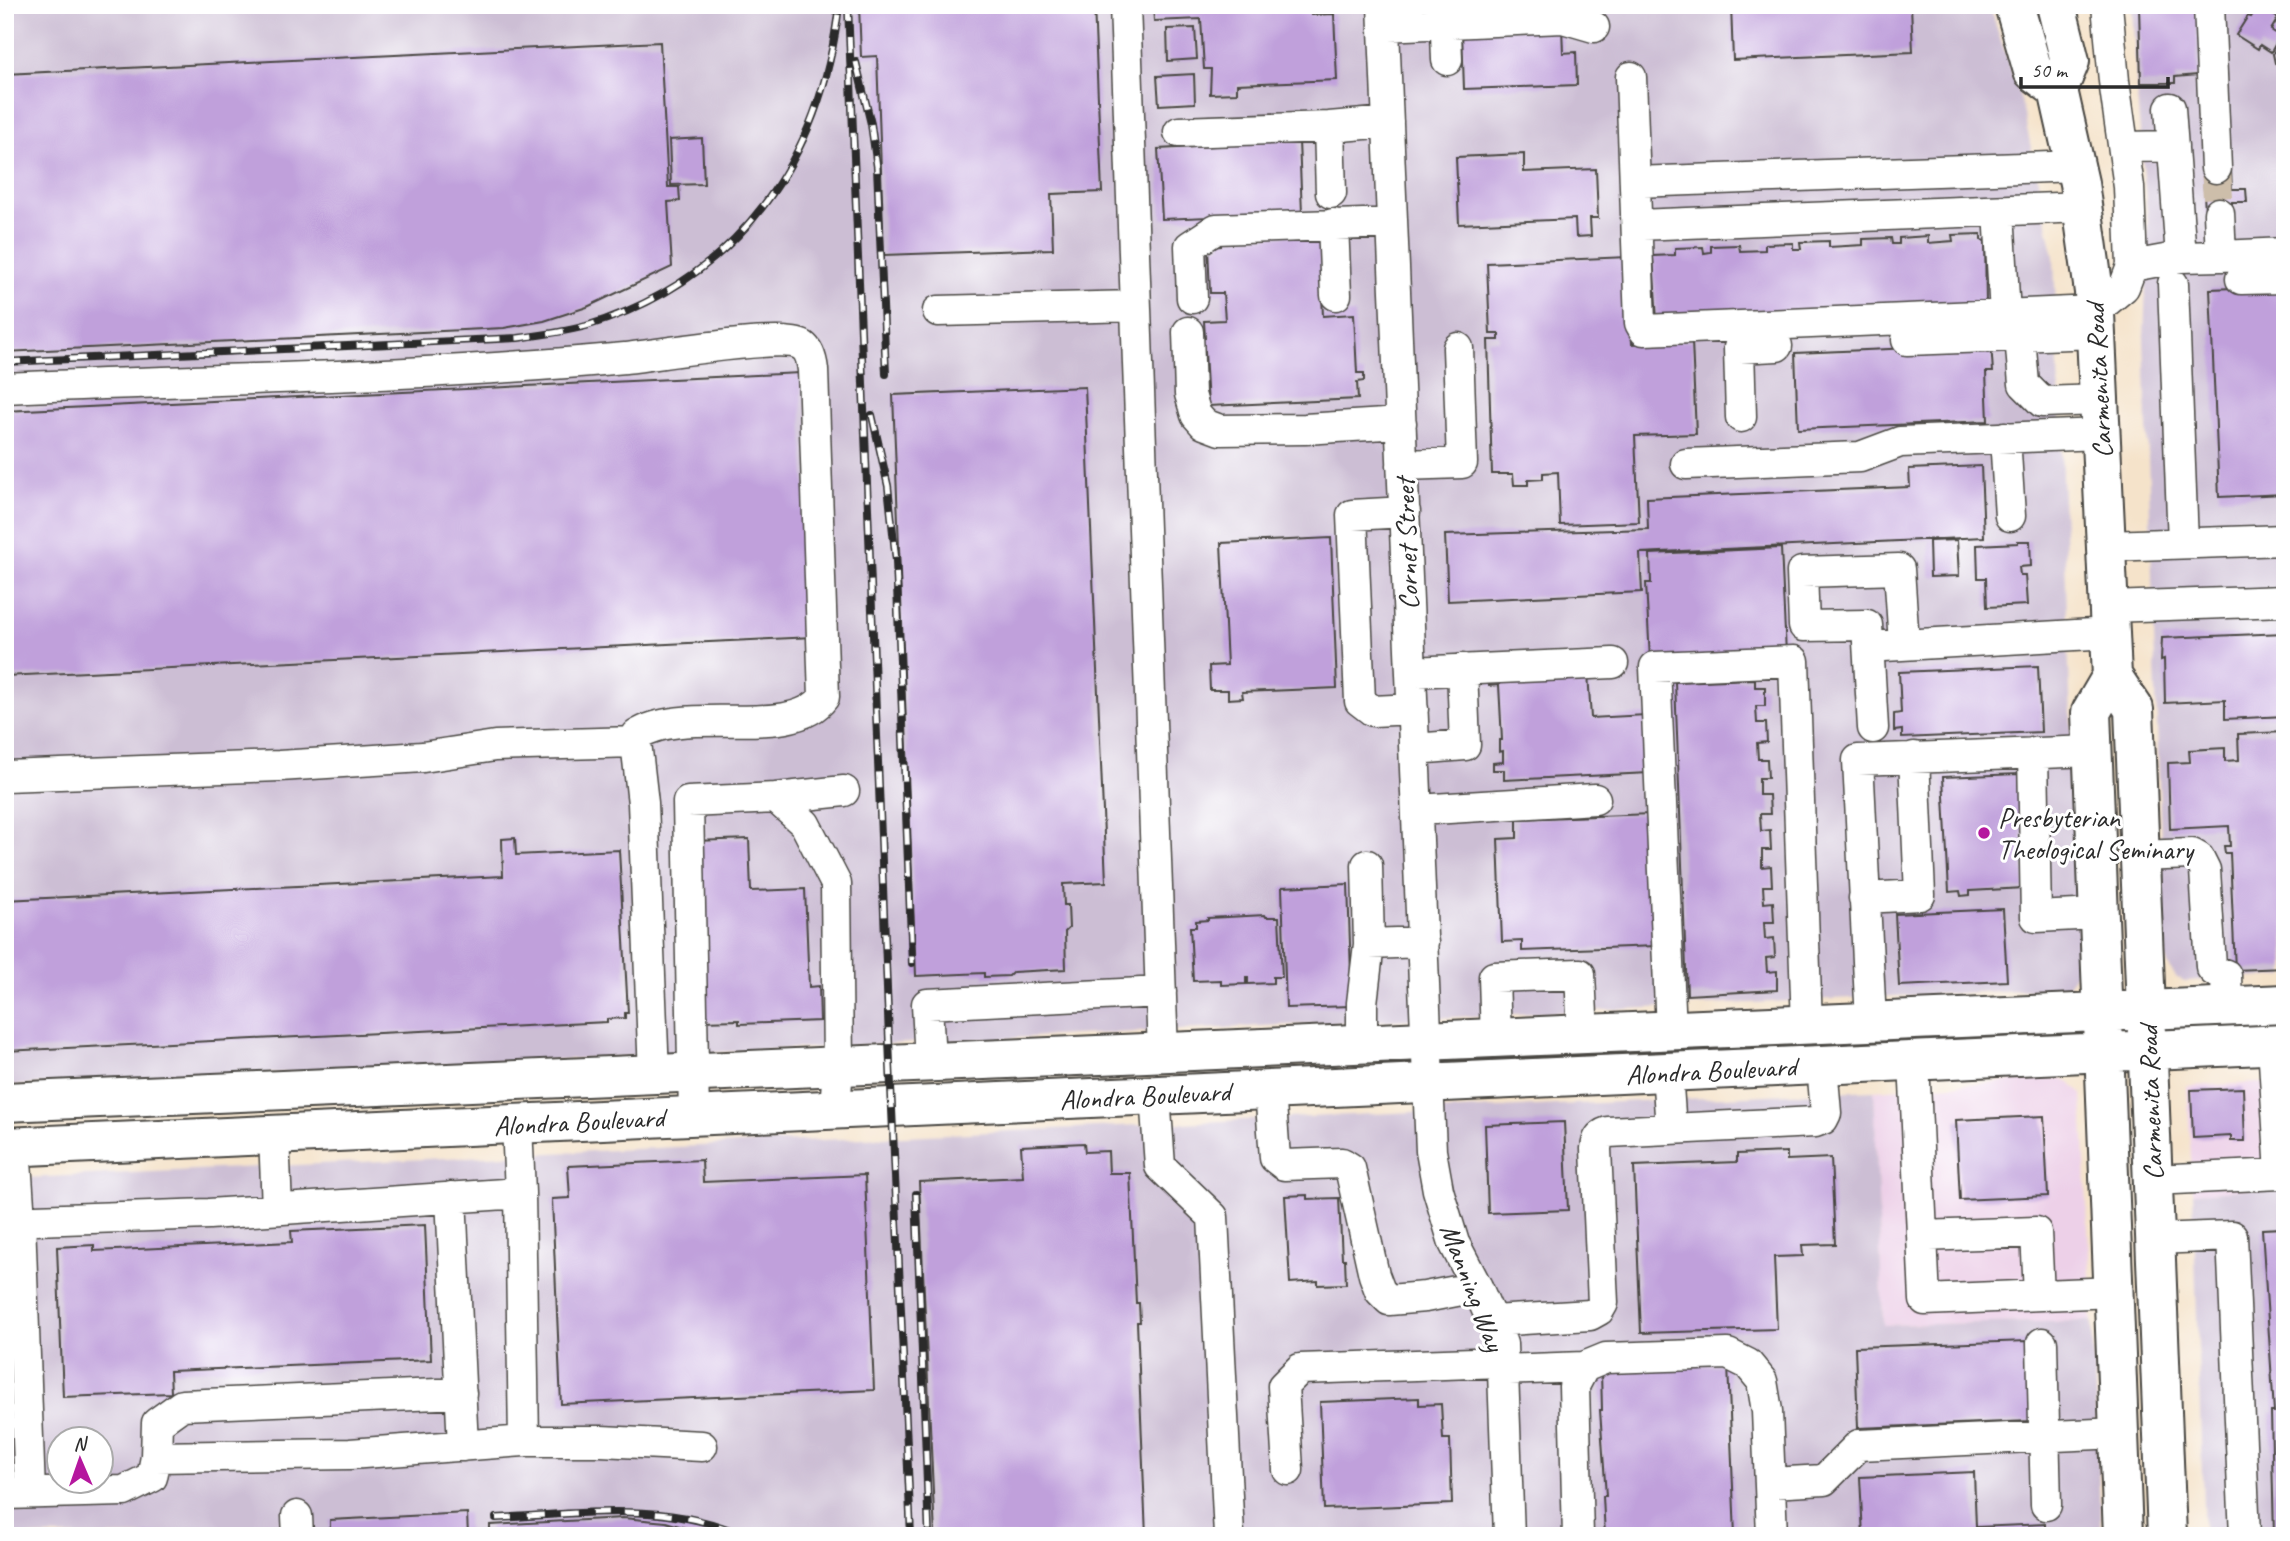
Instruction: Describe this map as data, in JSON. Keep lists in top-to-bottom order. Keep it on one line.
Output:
{"streets":{"main road":["Carmenita Road","Alondra Boulevard"],"street":["Cornet Street","Manning Way"]},"crossings":[["Carmenita Road","Alondra Boulevard"],["Cornet Street","Alondra Boulevard"],["Cornet Street","Manning Way"],["Alondra Boulevard","Manning Way"]],"places":["Presbyterian Theological Seminary"],"scale_bar":"50 m","north":"top"}
